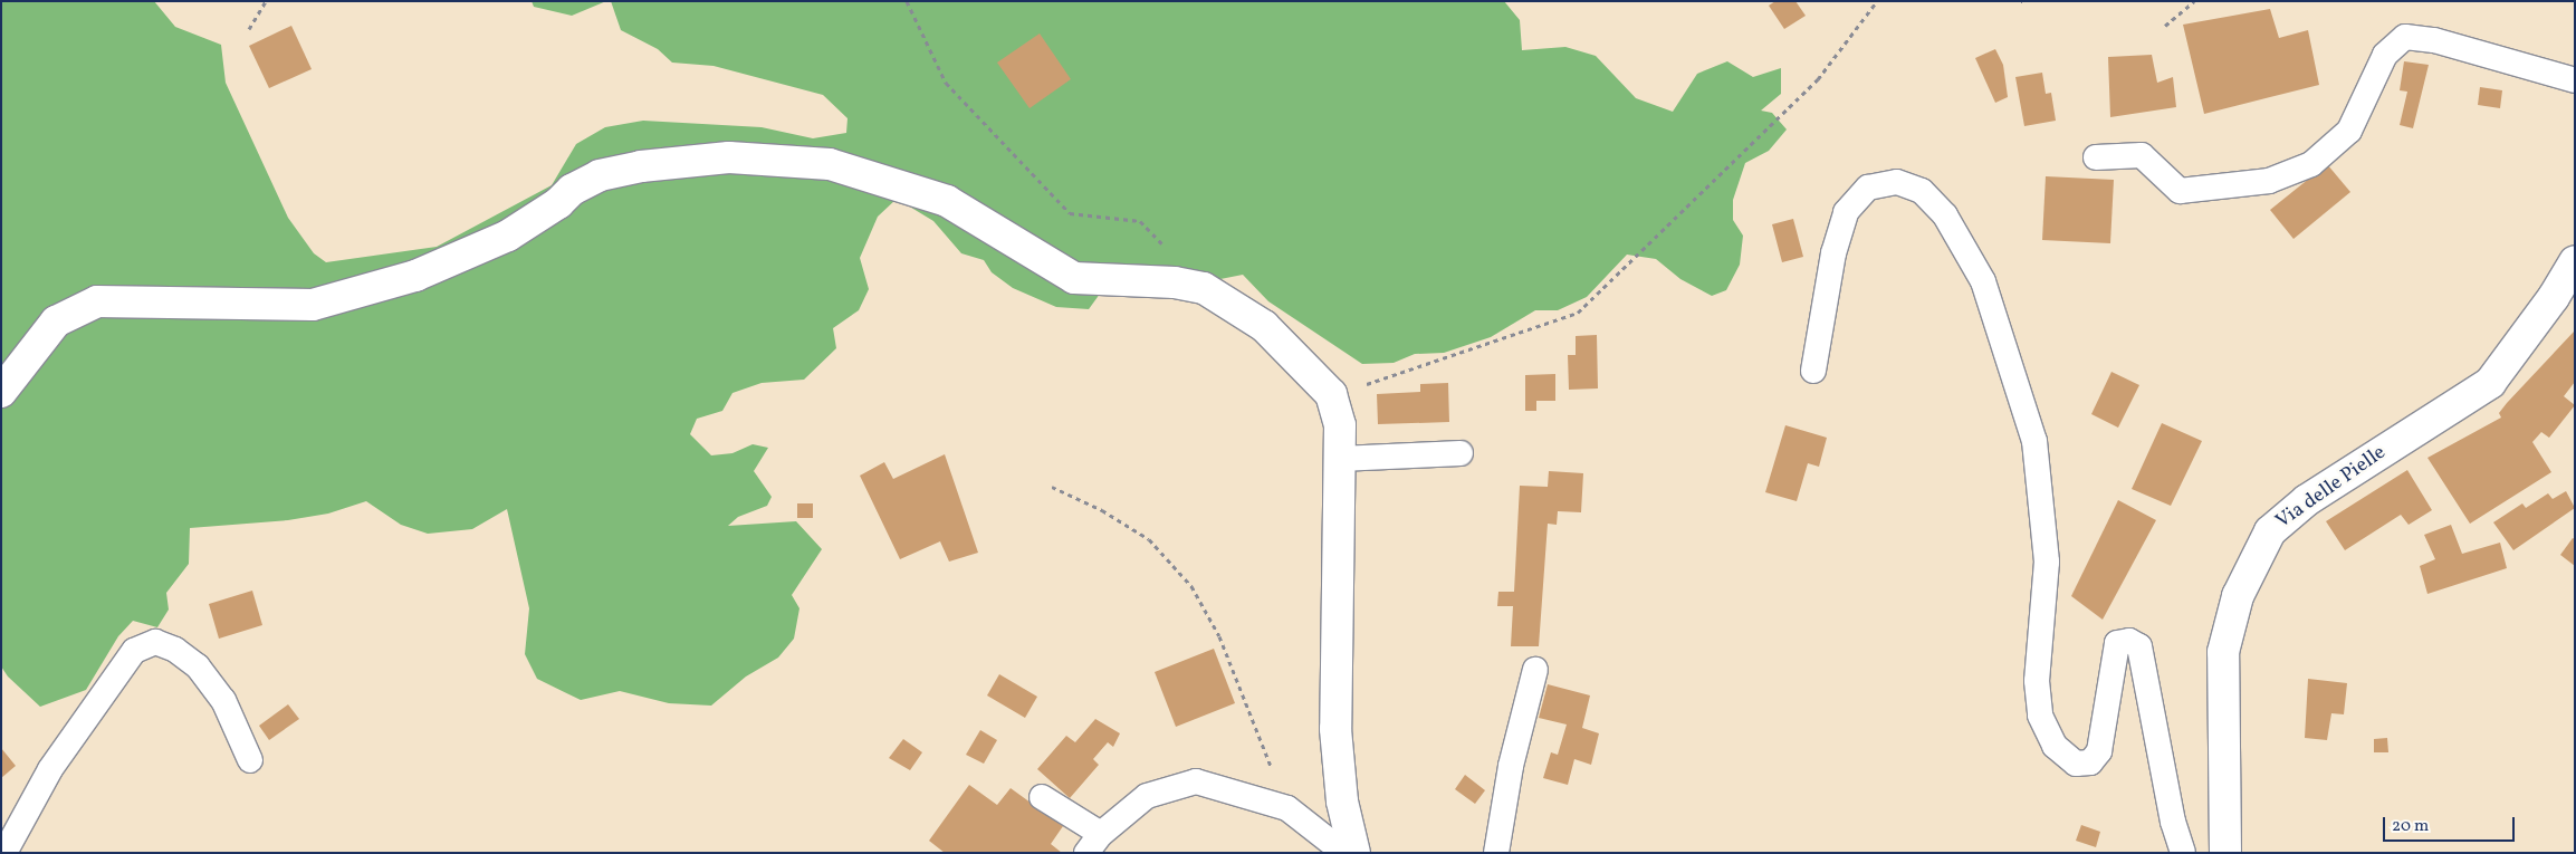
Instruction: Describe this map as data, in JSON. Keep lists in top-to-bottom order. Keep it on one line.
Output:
{"streets":{"street":["Via delle Pielle"]},"scale_bar":"20 m"}
